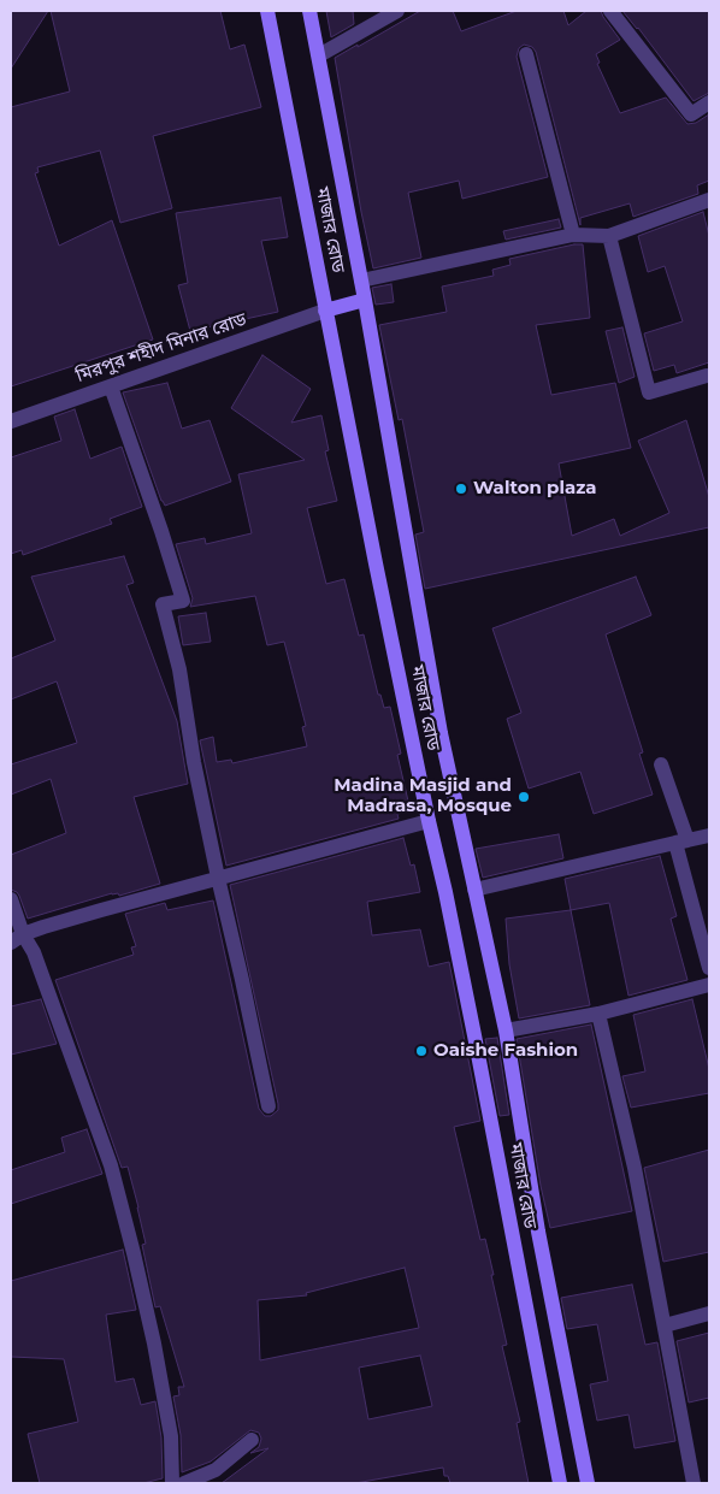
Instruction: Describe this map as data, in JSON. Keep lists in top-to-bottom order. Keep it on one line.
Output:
{"streets":{"main road":["মাজার রোড"],"street":["মিরপুর শহীদ মিনার রোড"]},"crossings":[["মাজার রোড","মিরপুর শহীদ মিনার রোড"]],"places":["Walton plaza","Madina Masjid and Madrasa, Mosque","Oaishe Fashion"]}
